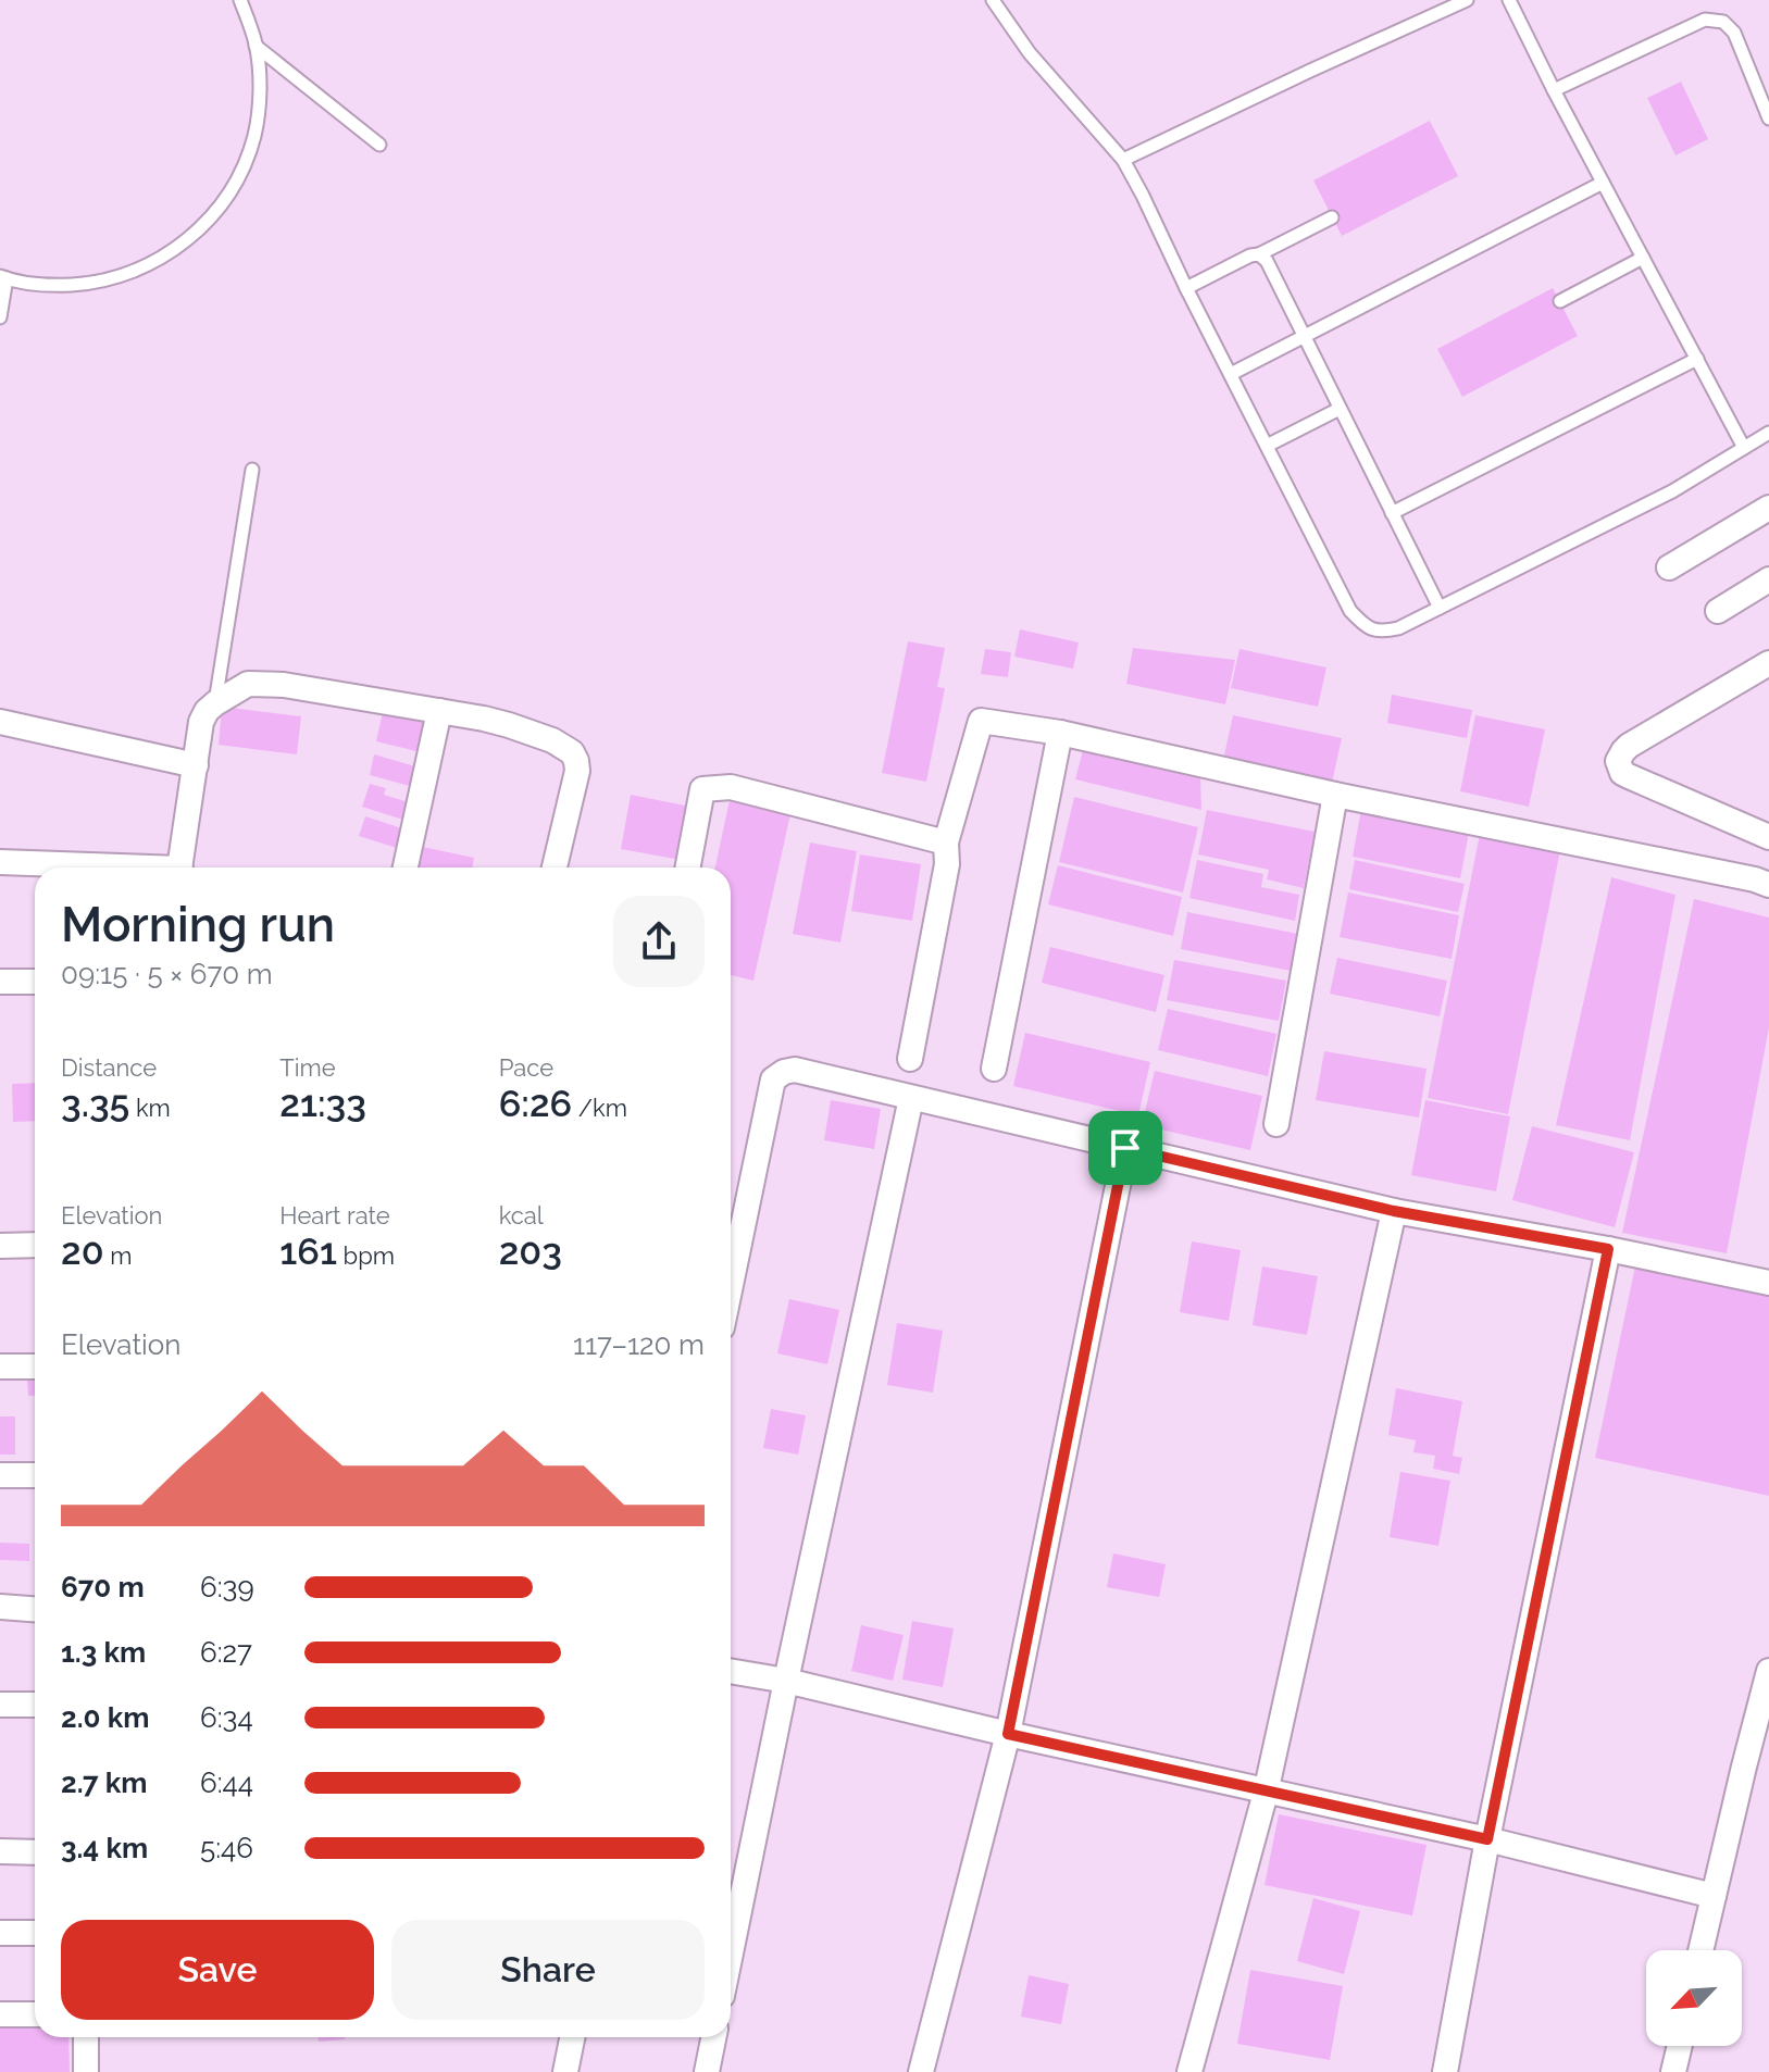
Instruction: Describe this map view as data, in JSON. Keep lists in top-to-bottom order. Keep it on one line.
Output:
{"north":"bottom left","page":{"heading":["Morning run","09:15 · 5 × 670 m"],"stats":[["Distance","3.35 km"],["Time","21:33"],["Pace","6:26 /km"],["Elevation","20 m"],["Heart rate","161 bpm"],["kcal","203"]],"chart":["Elevation","117–120 m"],"list":[{"name":"670 m","note":"6:39"},{"name":"1.3 km","note":"6:27"},{"name":"2.0 km","note":"6:34"},{"name":"2.7 km","note":"6:44"},{"name":"3.4 km","note":"5:46"}],"buttons":["Save","Share"]}}
